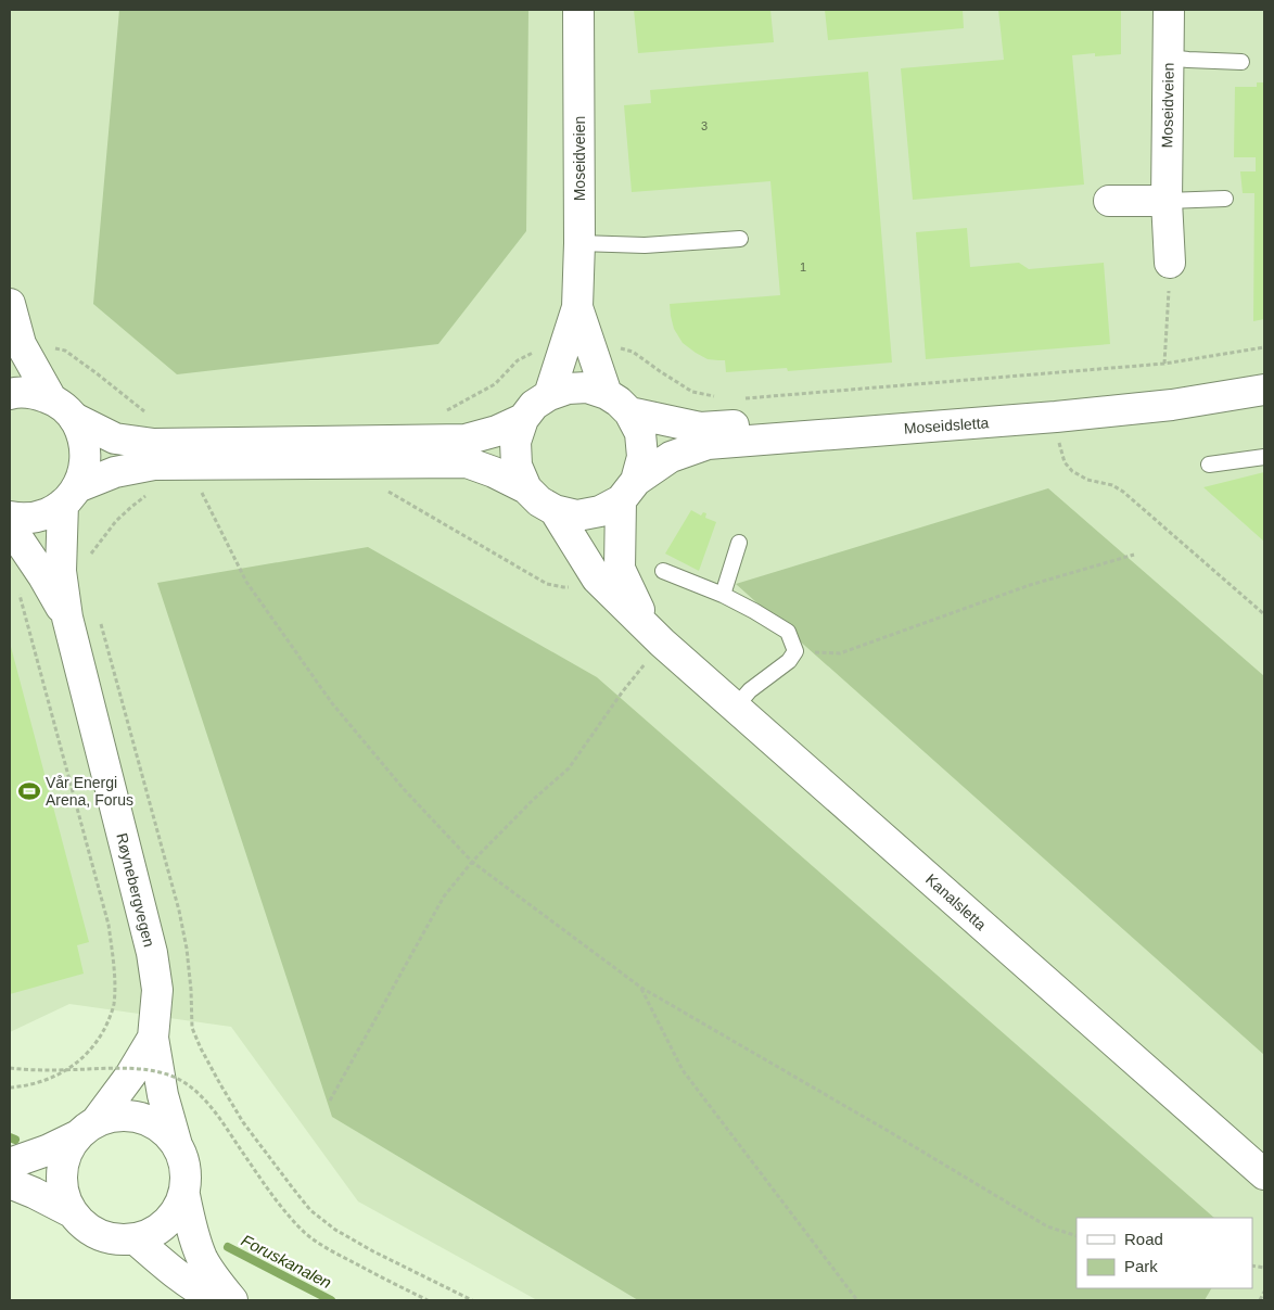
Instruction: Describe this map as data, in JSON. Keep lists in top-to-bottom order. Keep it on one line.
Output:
{"streets":{"street":["Moseidveien","Moseidsletta","Røynebergvegen","Kanalsletta"]},"crossings":[["Moseidsletta","Kanalsletta"]],"water":["Foruskanalen"],"places":{"sports":["Vår Energi Arena, Forus"]},"house_numbers":["3","1"],"legend":["Road","Park"]}
